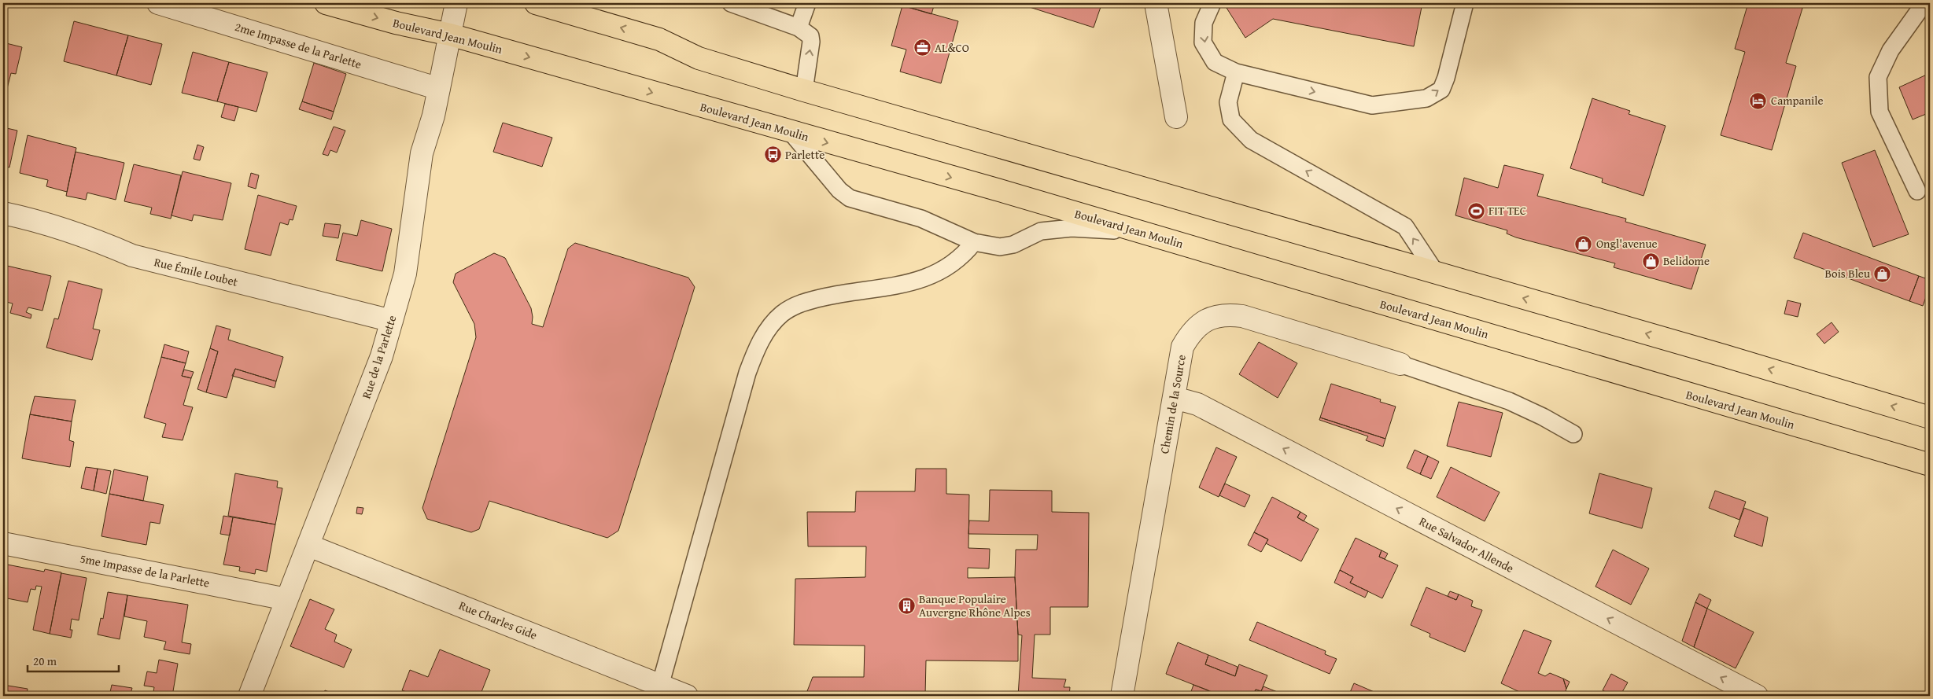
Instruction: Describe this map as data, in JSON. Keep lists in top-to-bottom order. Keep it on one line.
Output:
{"streets":{"main road":["Boulevard Jean Moulin"],"street":["2me Impasse de la Parlette","Rue Émile Loubet","Rue de la Parlette","Chemin de la Source","Rue Salvador Allende","5me Impasse de la Parlette","Rue Charles Gide"]},"crossings":[["Boulevard Jean Moulin","Rue de la Parlette"],["2me Impasse de la Parlette","Rue de la Parlette"],["Rue Émile Loubet","Rue de la Parlette"],["Rue de la Parlette","5me Impasse de la Parlette"],["Rue de la Parlette","Rue Charles Gide"],["Chemin de la Source","Rue Salvador Allende"]],"one_way":["Rue Salvador Allende"],"places":{"office":["AL&CO"],"hotel":["Campanile"],"bus stop":["Parlette"],"sports":["FIT TEC"],"shop":["Ongl'avenue","Belidome","Bois Bleu"],"building":["Banque Populaire Auvergne Rhône Alpes"]},"scale_bar":"20 m"}
